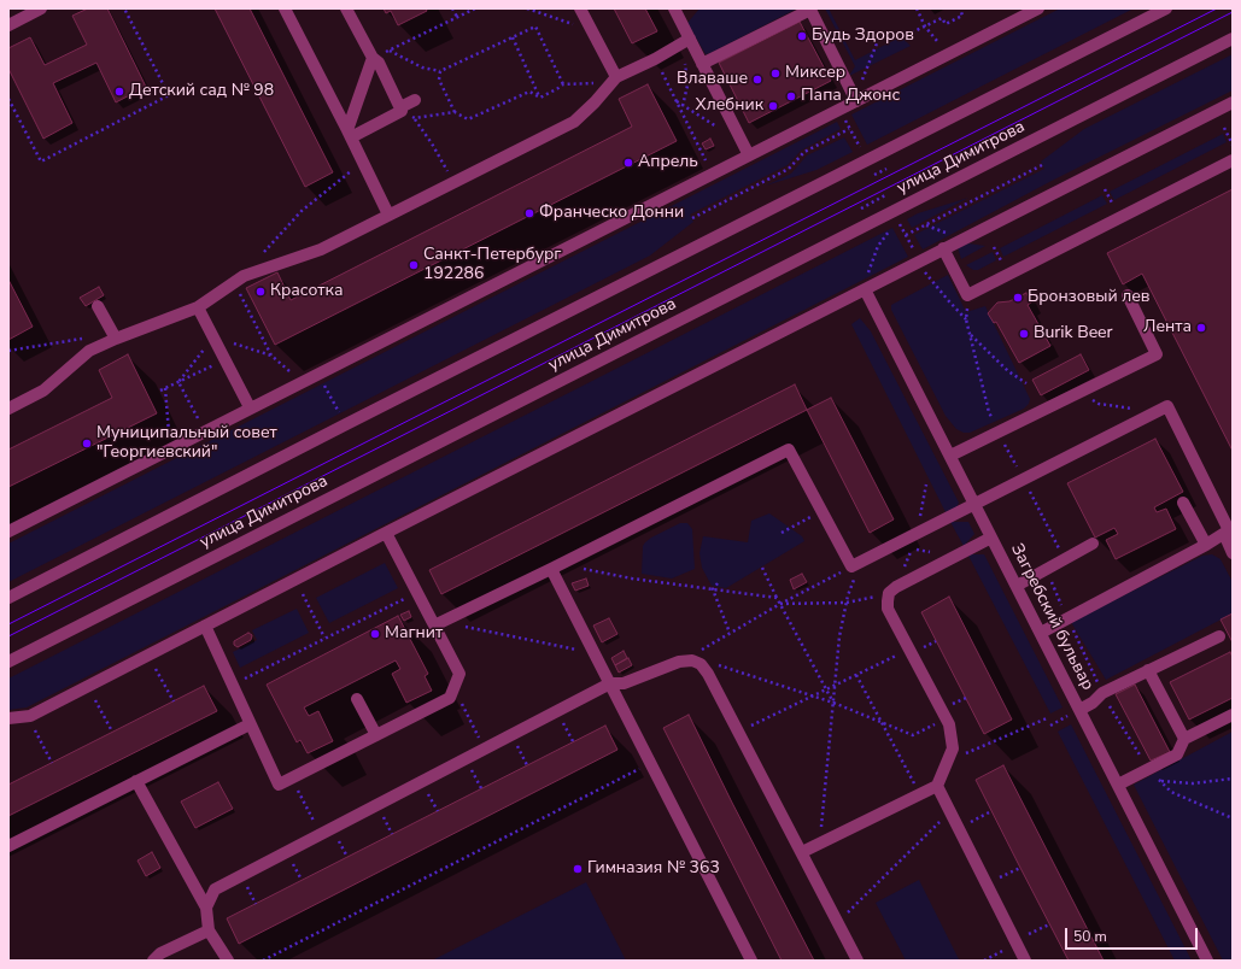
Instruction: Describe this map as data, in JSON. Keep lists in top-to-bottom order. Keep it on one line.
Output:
{"streets":{"street":["улица Димитрова","Загребский бульвар"]},"places":["Будь Здоров","Миксер","Влаваше","Детский сад № 98","Папа Джонс","Хлебник","Апрель","Франческо Донни","Санкт-Петербург 192286","Красотка","Бронзовый лев","Лента","Burik Beer","Муниципальный совет \"Георгиевский\"","Магнит","Гимназия № 363"],"scale_bar":"50 m"}
